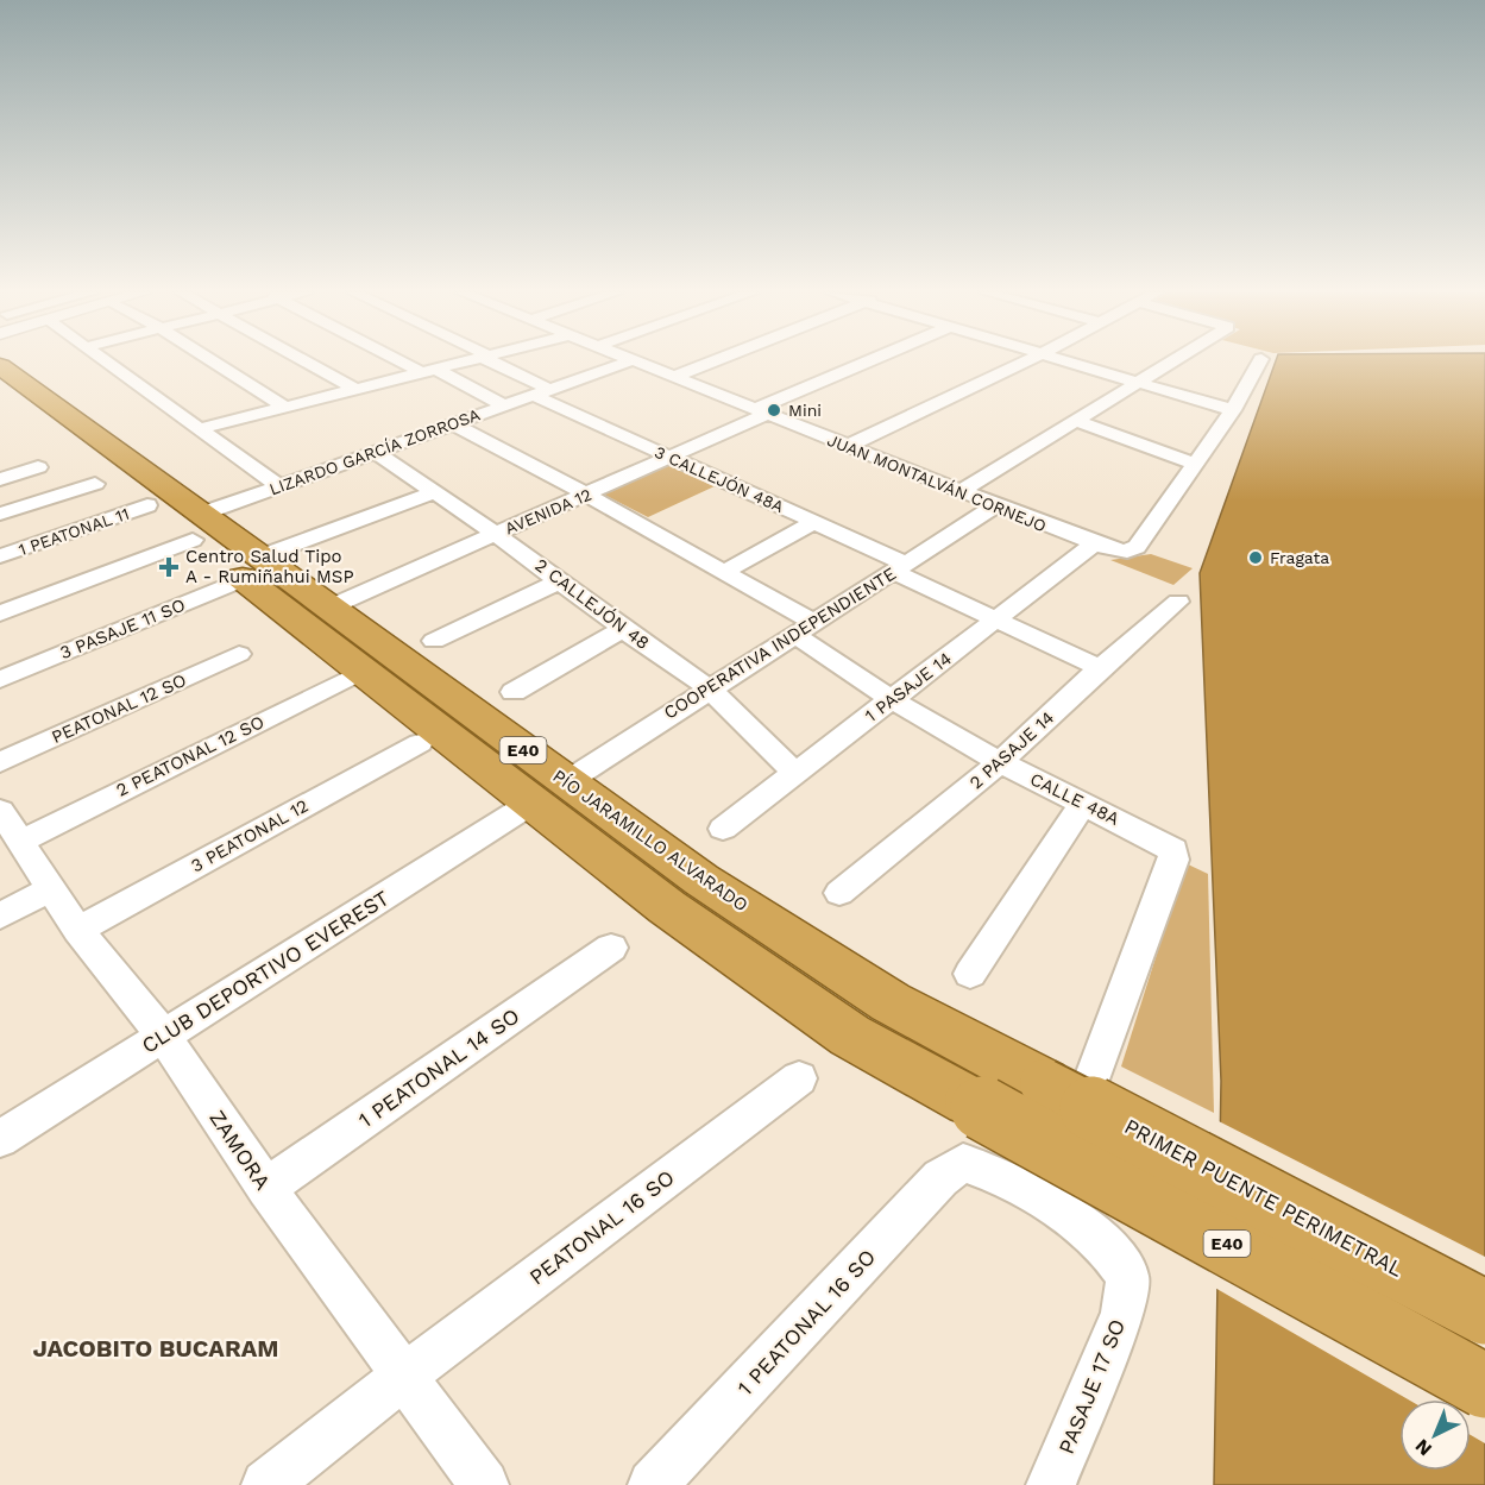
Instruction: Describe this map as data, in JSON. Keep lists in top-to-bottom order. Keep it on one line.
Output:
{"streets":{"highway":["E40","PÍO JARAMILLO ALVARADO","PRIMER PUENTE PERIMETRAL"],"street":["LIZARDO GARCÍA ZORROSA","3 CALLEJÓN 48A","JUAN MONTALVÁN CORNEJO","AVENIDA 12","1 PEATONAL 11","2 CALLEJÓN 48","3 PASAJE 11 SO","COOPERATIVA INDEPENDIENTE","1 PASAJE 14","PEATONAL 12 SO","2 PASAJE 14","2 PEATONAL 12 SO","CALLE 48A","3 PEATONAL 12","CLUB DEPORTIVO EVEREST","1 PEATONAL 14 SO","ZAMORA","PEATONAL 16 SO","1 PEATONAL 16 SO","PASAJE 17 SO"]},"crossings":[["LIZARDO GARCÍA ZORROSA","3 CALLEJÓN 48A"],["LIZARDO GARCÍA ZORROSA","2 CALLEJÓN 48"],["LIZARDO GARCÍA ZORROSA","CALLE 48A"],["LIZARDO GARCÍA ZORROSA","PÍO JARAMILLO ALVARADO"],["3 CALLEJÓN 48A","AVENIDA 12"],["3 CALLEJÓN 48A","COOPERATIVA INDEPENDIENTE"],["3 CALLEJÓN 48A","1 PASAJE 14"],["3 CALLEJÓN 48A","2 PASAJE 14"],["JUAN MONTALVÁN CORNEJO","AVENIDA 12"],["JUAN MONTALVÁN CORNEJO","COOPERATIVA INDEPENDIENTE"],["JUAN MONTALVÁN CORNEJO","1 PASAJE 14"],["AVENIDA 12","2 CALLEJÓN 48"],["AVENIDA 12","CALLE 48A"],["AVENIDA 12","PÍO JARAMILLO ALVARADO"],["1 PEATONAL 11","PÍO JARAMILLO ALVARADO"],["2 CALLEJÓN 48","3 PASAJE 11 SO"],["2 CALLEJÓN 48","COOPERATIVA INDEPENDIENTE"],["2 CALLEJÓN 48","1 PASAJE 14"],["3 PASAJE 11 SO","PÍO JARAMILLO ALVARADO"],["COOPERATIVA INDEPENDIENTE","CALLE 48A"],["COOPERATIVA INDEPENDIENTE","PÍO JARAMILLO ALVARADO"],["1 PASAJE 14","CALLE 48A"],["2 PASAJE 14","CALLE 48A"],["2 PEATONAL 12 SO","PÍO JARAMILLO ALVARADO"],["2 PEATONAL 12 SO","ZAMORA"],["CALLE 48A","PASAJE 17 SO"],["3 PEATONAL 12","ZAMORA"],["PÍO JARAMILLO ALVARADO","CLUB DEPORTIVO EVEREST"],["PÍO JARAMILLO ALVARADO","PRIMER PUENTE PERIMETRAL"],["CLUB DEPORTIVO EVEREST","ZAMORA"],["1 PEATONAL 14 SO","ZAMORA"],["ZAMORA","PEATONAL 16 SO"],["1 PEATONAL 16 SO","PASAJE 17 SO"]],"districts":["JACOBITO BUCARAM"],"places":{"other":["Mini","Fragata"],"health":["Centro Salud Tipo A - Rumiñahui MSP"]},"north":"bottom left"}
